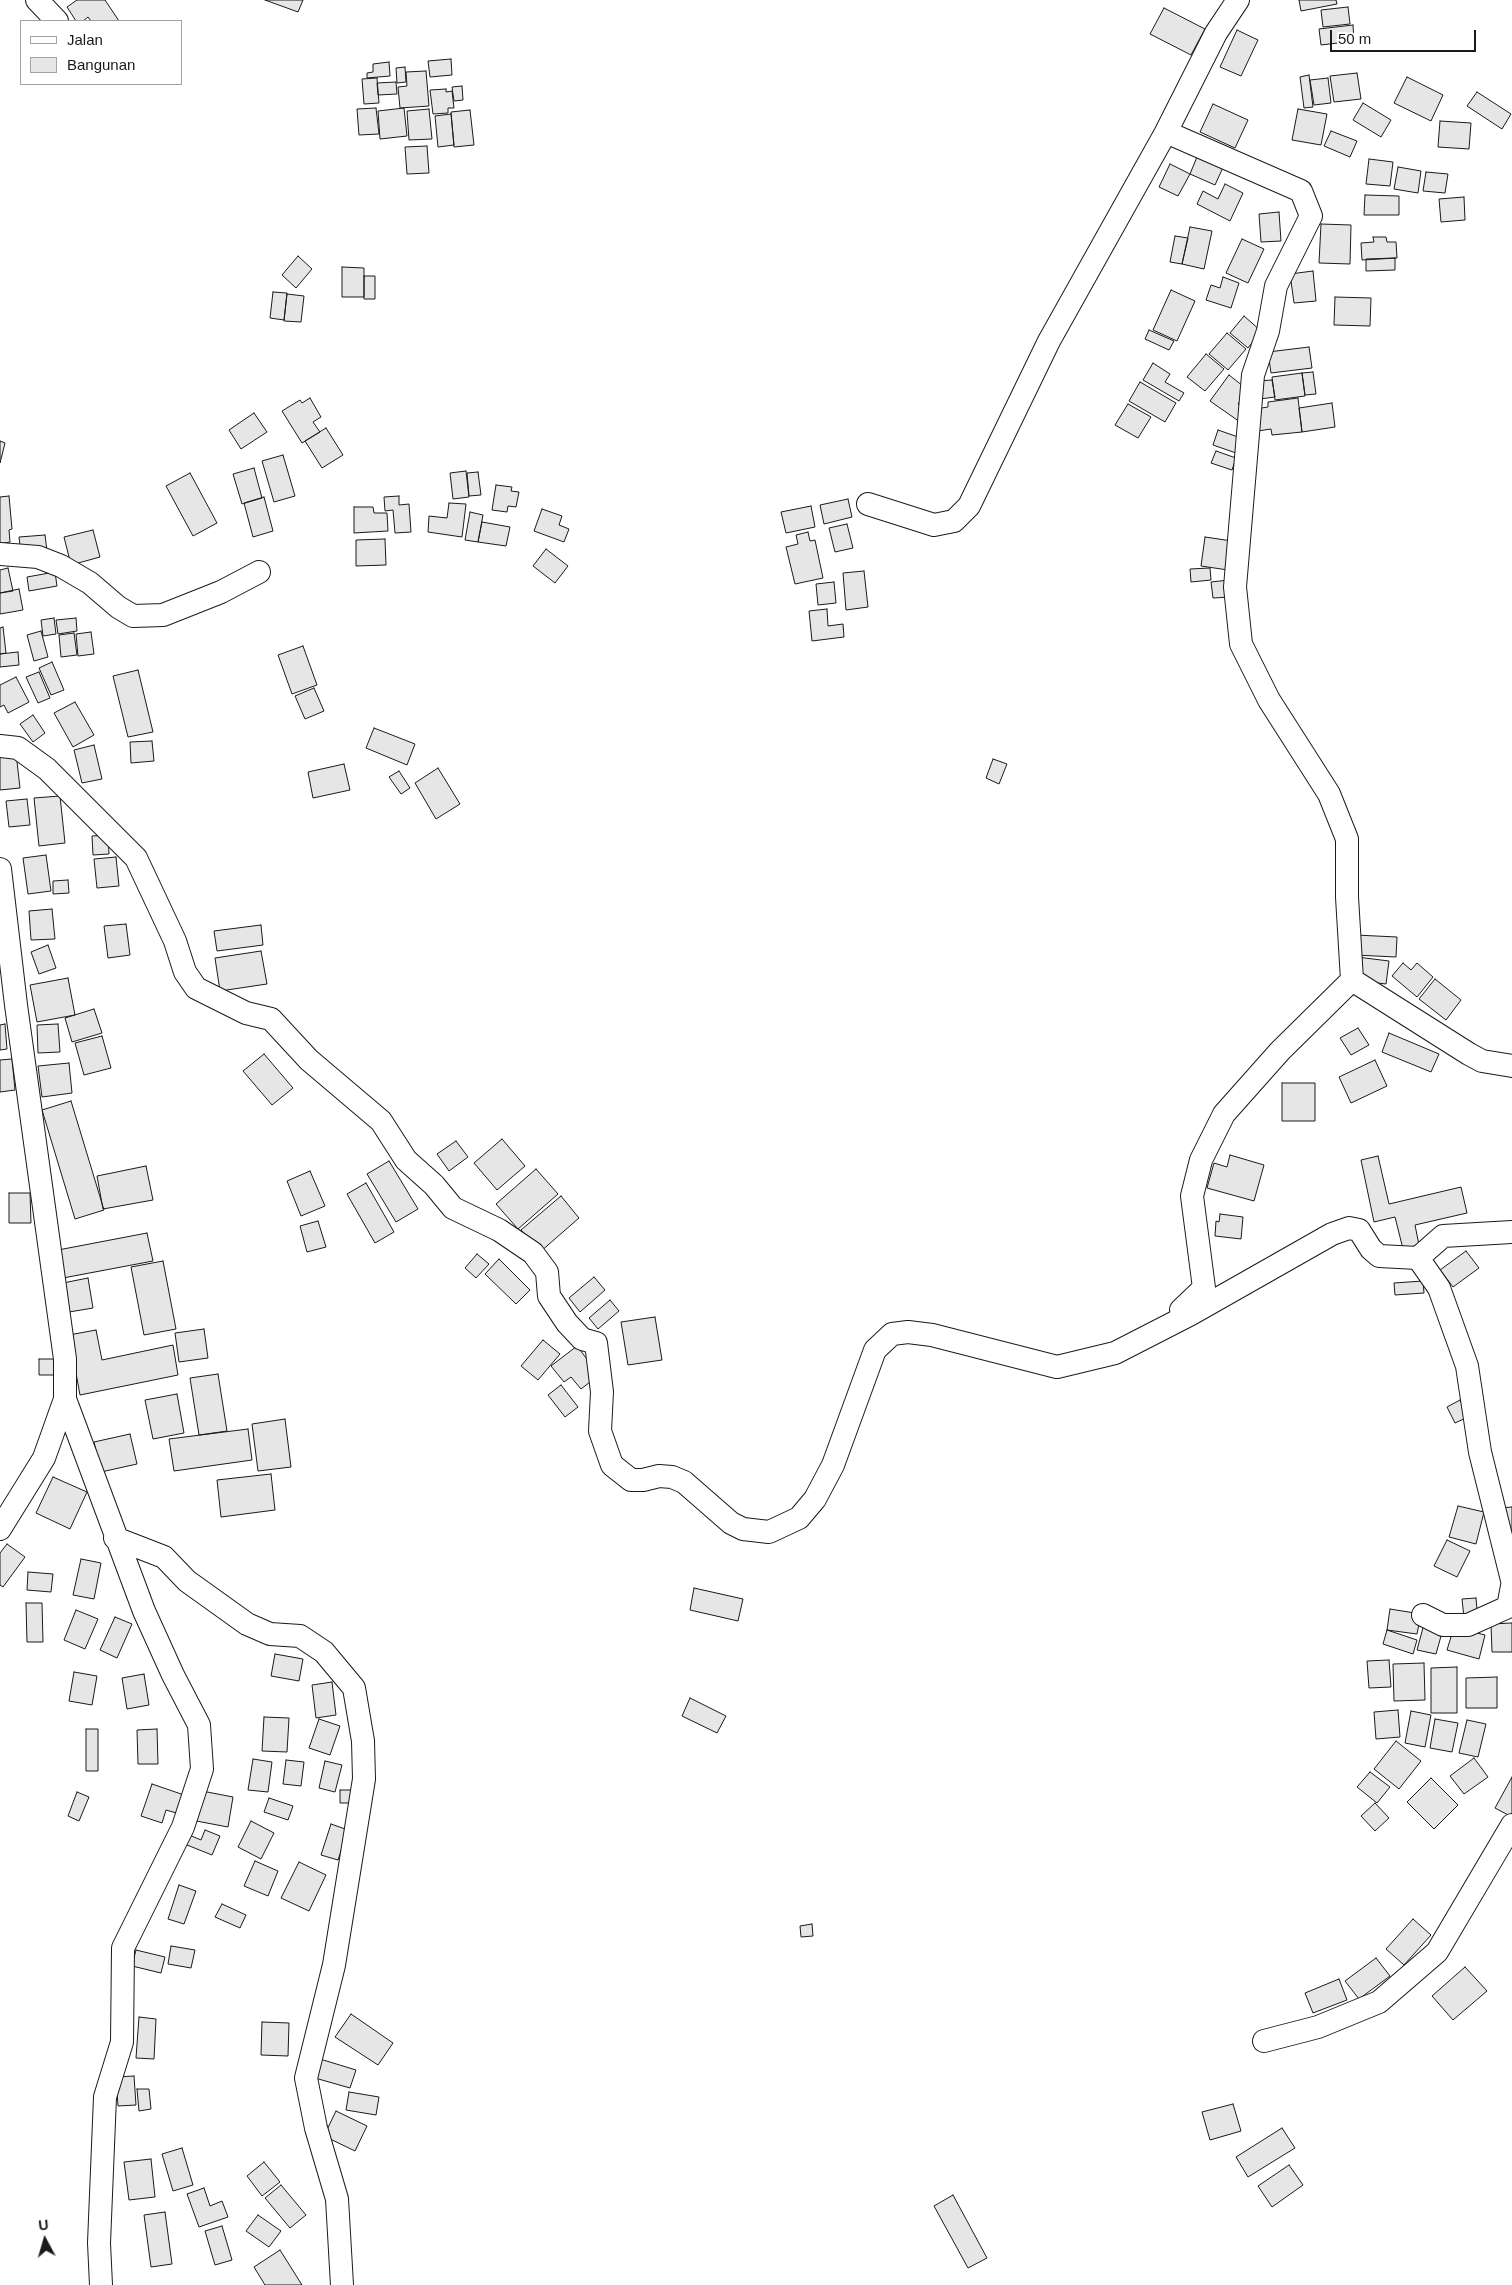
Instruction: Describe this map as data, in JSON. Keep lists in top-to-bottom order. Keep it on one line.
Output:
{"legend":["Jalan","Bangunan"],"scale_bar":"50 m","north":"top"}
